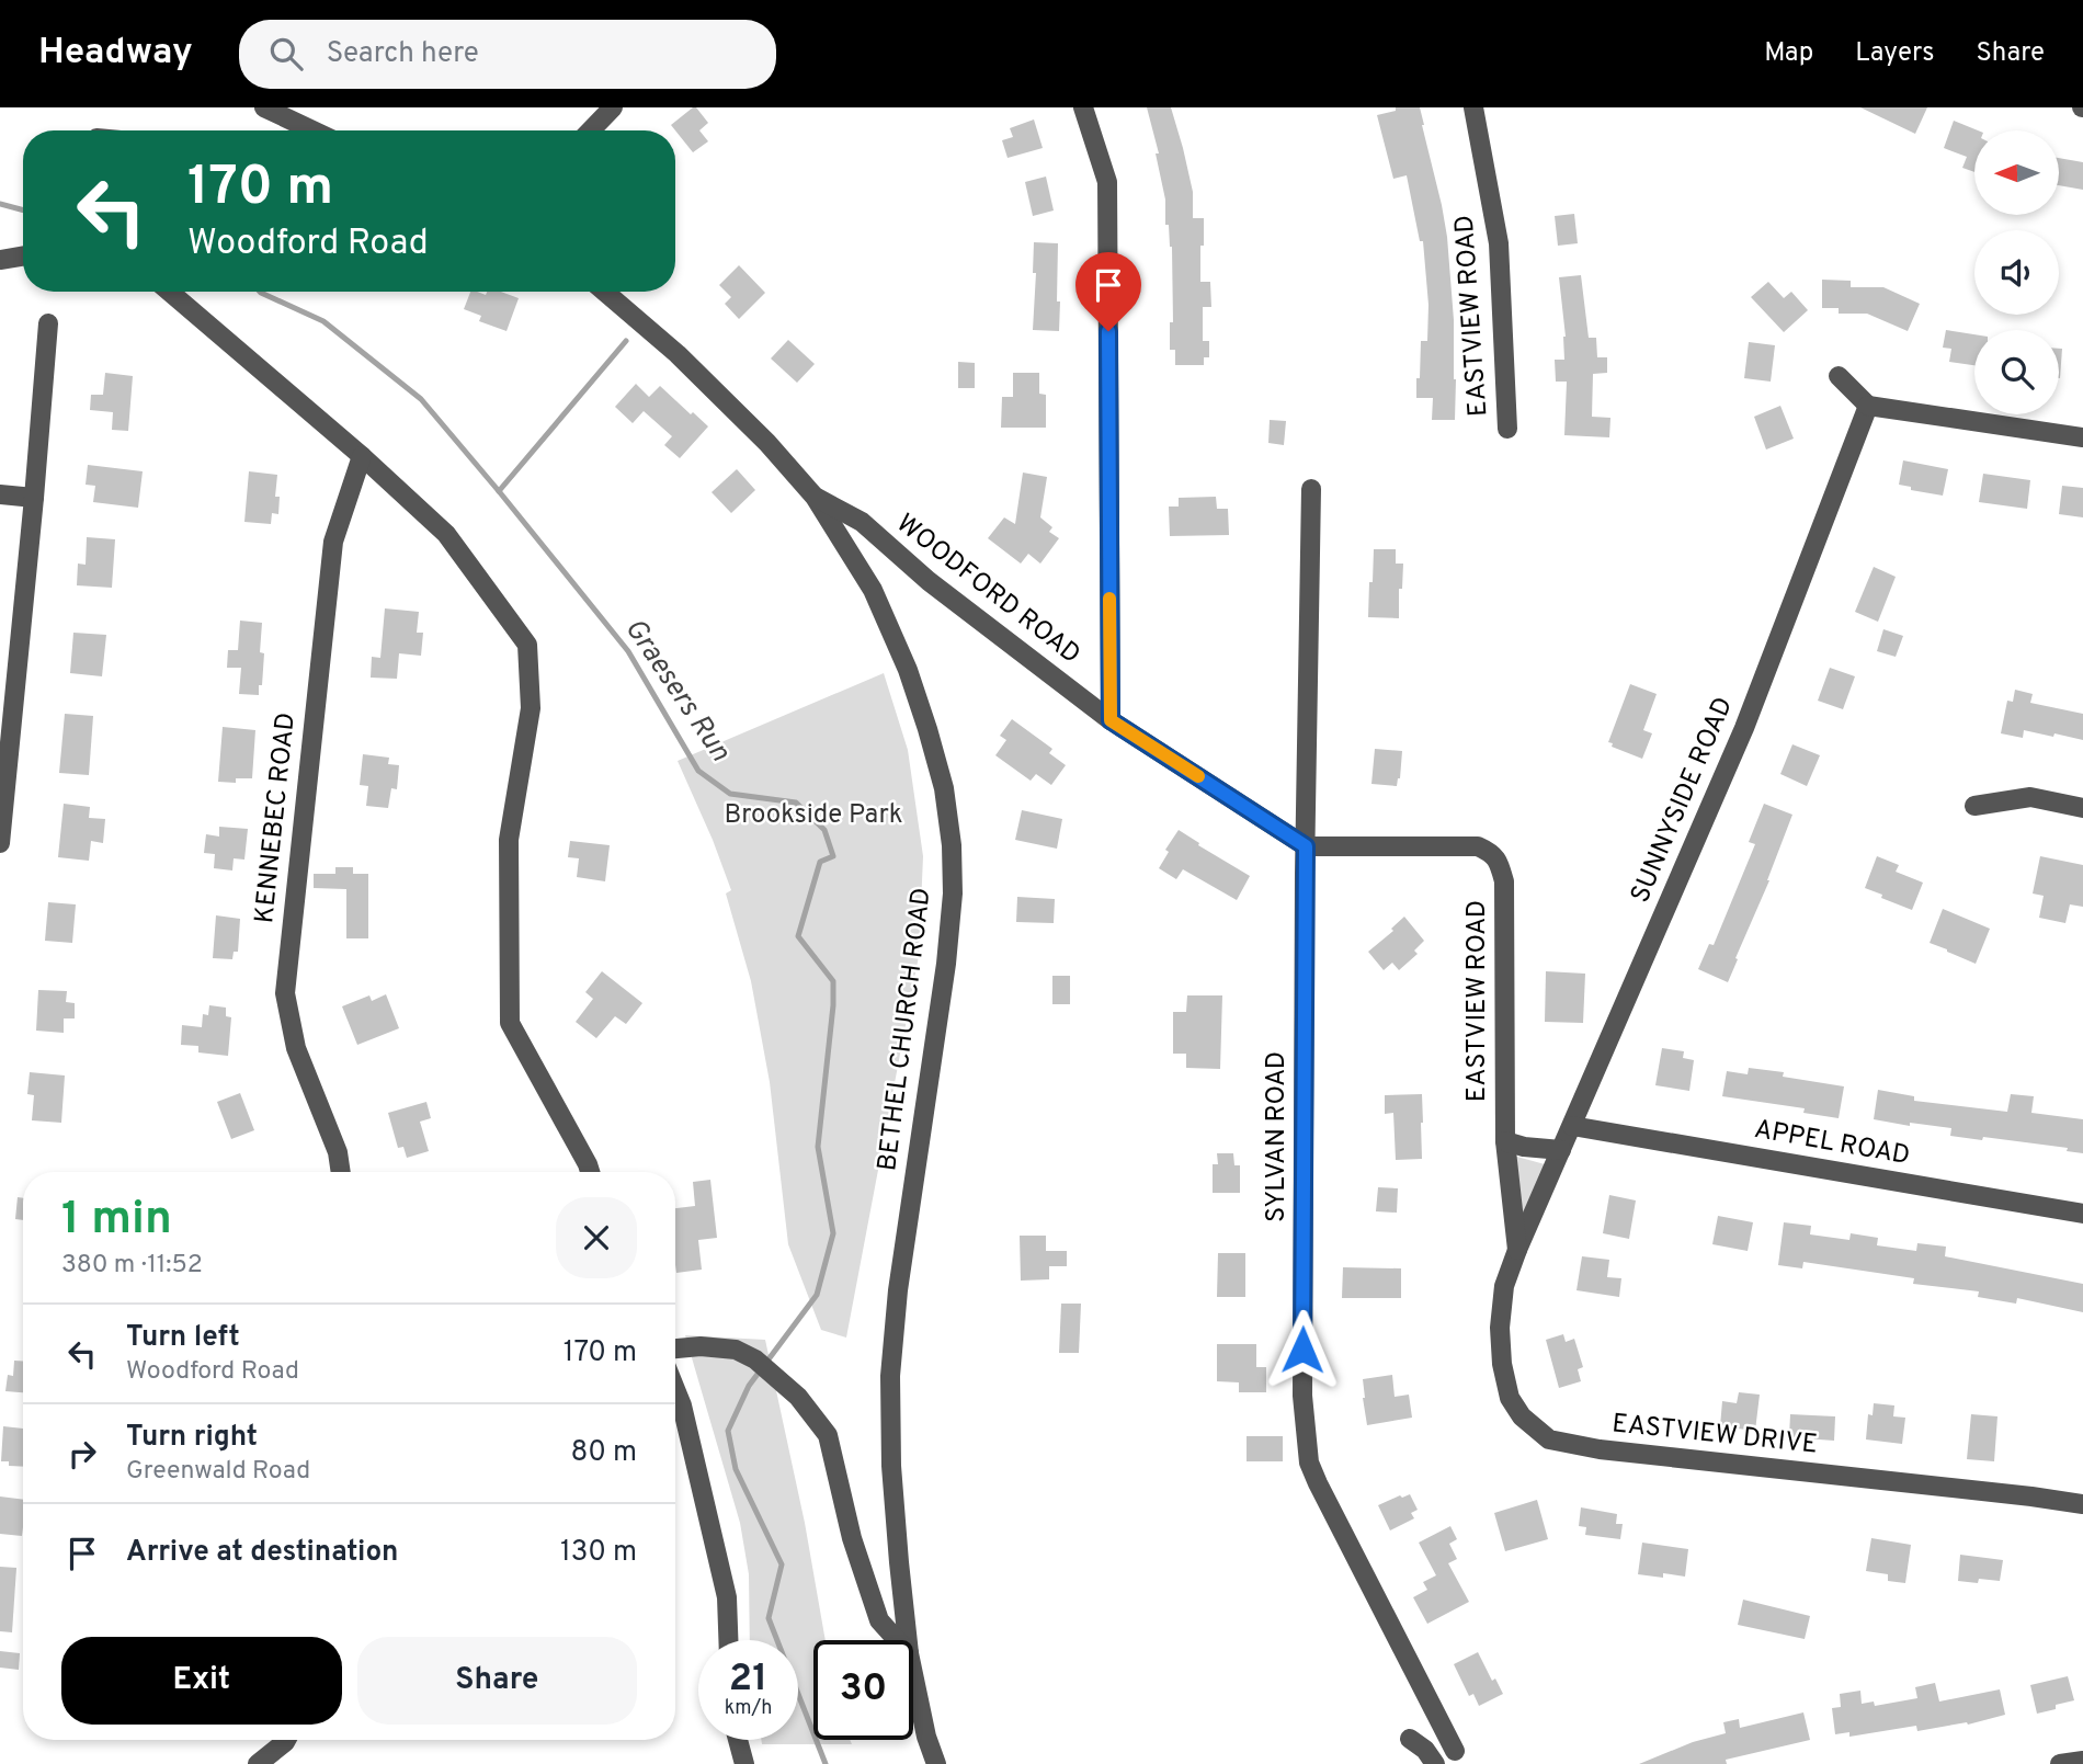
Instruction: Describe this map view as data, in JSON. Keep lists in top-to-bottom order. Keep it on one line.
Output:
{"streets":{"street":["EASTVIEW ROAD","WOODFORD ROAD","SUNNYSIDE ROAD","KENNEBEC ROAD","BETHEL CHURCH ROAD","SYLVAN ROAD","APPEL ROAD","EASTVIEW DRIVE"]},"crossings":[["EASTVIEW ROAD","WOODFORD ROAD"],["EASTVIEW ROAD","SUNNYSIDE ROAD"],["EASTVIEW ROAD","SYLVAN ROAD"],["EASTVIEW ROAD","EASTVIEW DRIVE"],["WOODFORD ROAD","BETHEL CHURCH ROAD"],["WOODFORD ROAD","SYLVAN ROAD"],["SUNNYSIDE ROAD","APPEL ROAD"],["SUNNYSIDE ROAD","EASTVIEW DRIVE"]],"water":["Graesers Run"],"parks":["Brookside Park"],"north":"left","page":{"header":"Headway","search":"Search here","nav":["Map","Layers","Share"],"turn":["170 m","Woodford Road"],"heading":["1 min","380 m · 11:52"],"list":[{"name":"Turn left","note":"Woodford Road","value":"170 m"},{"name":"Turn right","note":"Greenwald Road","value":"80 m"},{"name":"Arrive at destination","value":"130 m"}],"buttons":["Exit","Share"],"speed":"21 km/h","limit":"30"}}
